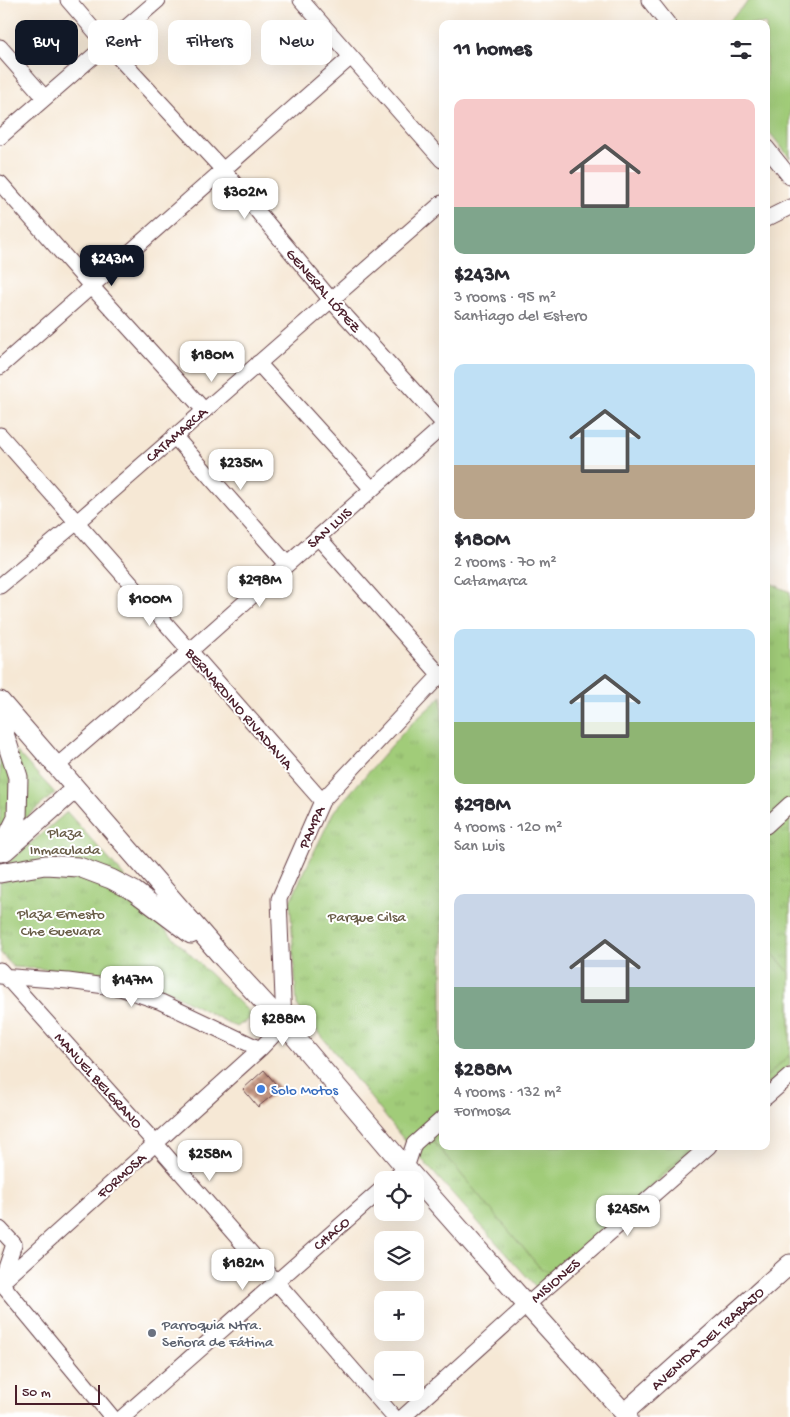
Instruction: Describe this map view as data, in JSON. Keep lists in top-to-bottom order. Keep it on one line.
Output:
{"streets":{"main road":["AVENIDA DEL TRABAJO"],"street":["GENERAL LÓPEZ","CATAMARCA","SAN LUIS","BERNARDINO RIVADAVIA","PAMPA","MANUEL BELGRANO","FORMOSA","CHACO","MISIONES"]},"crossings":[["GENERAL LÓPEZ","CATAMARCA"],["CATAMARCA","BERNARDINO RIVADAVIA"],["SAN LUIS","BERNARDINO RIVADAVIA"],["BERNARDINO RIVADAVIA","PAMPA"],["PAMPA","FORMOSA"],["MANUEL BELGRANO","FORMOSA"],["MANUEL BELGRANO","CHACO"]],"parks":["Plaza Inmaculada","Plaza Ernesto Che Guevara","Parque Cilsa"],"places":["Solo Motos","Parroquia Ntra. Señora de Fátima"],"scale_bar":"50 m","page":{"chip":["Buy","Rent","Filters","New"],"heading":"11 homes","list":[{"name":"$243M","note":"3 rooms · 95 m² · Santiago del Estero"},{"name":"$180M","note":"2 rooms · 70 m² · Catamarca"},{"name":"$298M","note":"4 rooms · 120 m² · San Luis"},{"name":"$288M","note":"4 rooms · 132 m² · Formosa"}],"price":["$302M","$243M","$180M","$235M","$298M","$100M","$147M","$288M","$258M","$245M","$182M"],"map_buttons":["+","−"],"scale":"50 m"}}
